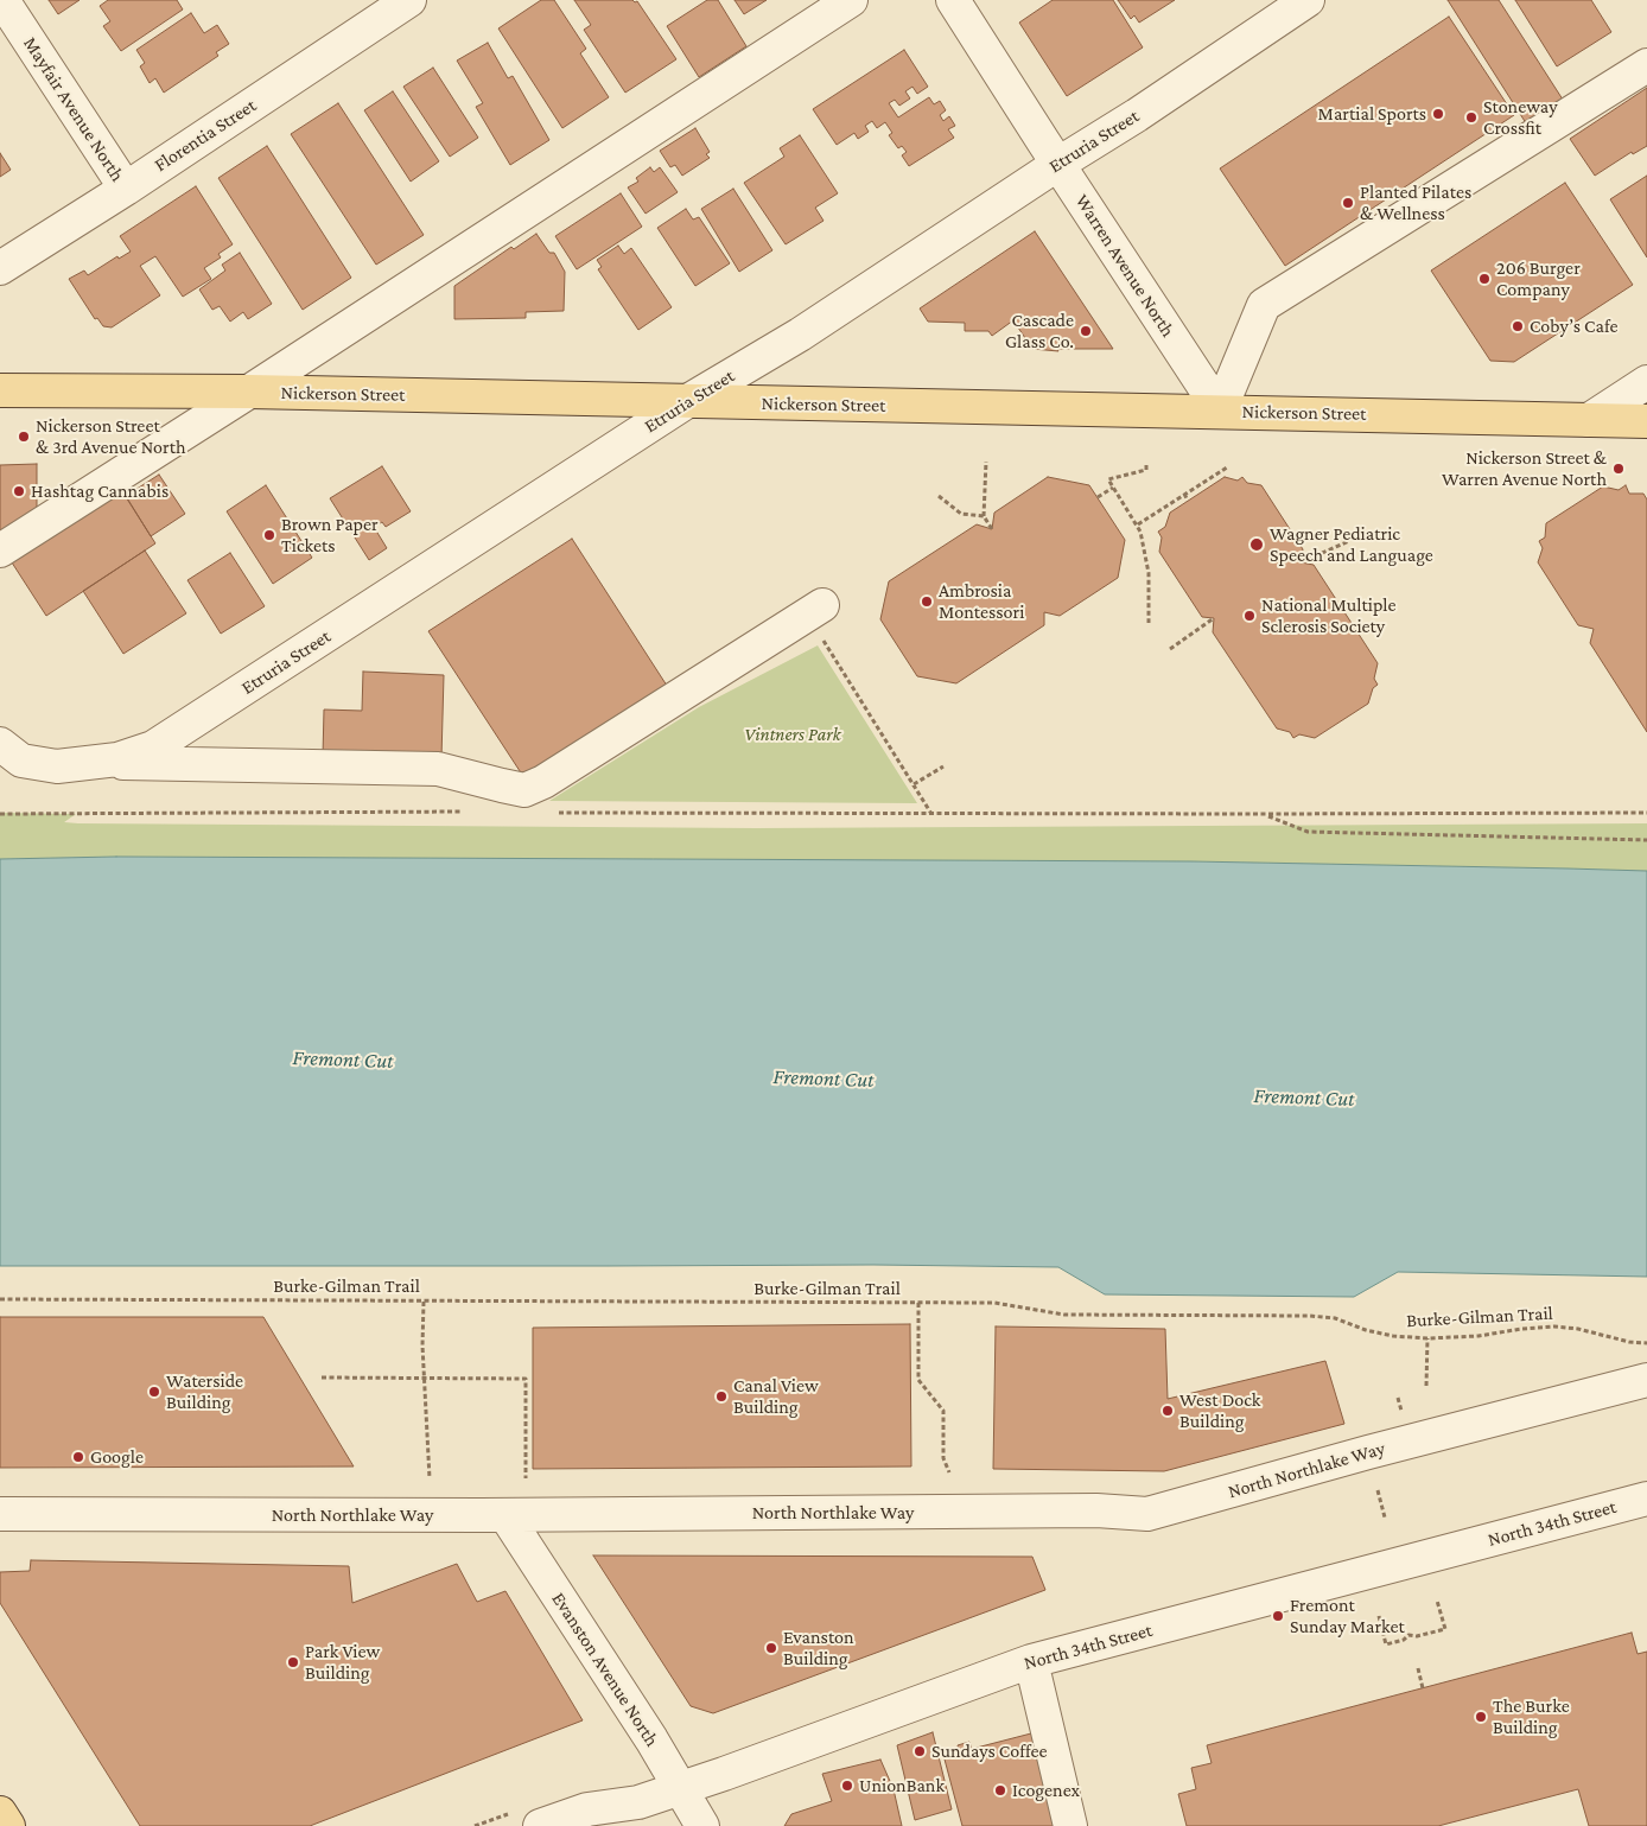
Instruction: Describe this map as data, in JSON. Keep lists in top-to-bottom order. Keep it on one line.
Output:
{"streets":{"main road":["Nickerson Street"],"street":["Mayfair Avenue North","Florentia Street","Etruria Street","Warren Avenue North","North Northlake Way","North 34th Street","Evanston Avenue North"],"path":["Burke-Gilman Trail"]},"crossings":[["Mayfair Avenue North","Florentia Street"],["Etruria Street","Warren Avenue North"],["Etruria Street","Nickerson Street"],["Warren Avenue North","Nickerson Street"],["North Northlake Way","Evanston Avenue North"],["North 34th Street","Evanston Avenue North"]],"water":["Fremont Cut"],"parks":["Vintners Park"],"places":["Martial Sports","Stoneway Crossfit","Planted Pilates & Wellness","206 Burger Company","Coby’s Cafe","Cascade Glass Co.","Nickerson Street & 3rd Avenue North","Nickerson Street & Warren Avenue North","Hashtag Cannabis","Brown Paper Tickets","Wagner Pediatric Speech and Language","Ambrosia Montessori","National Multiple Sclerosis Society","Waterside Building","Canal View Building","West Dock Building","Google","Fremont Sunday Market","Evanston Building","Park View Building","The Burke Building","Sundays Coffee","UnionBank","Icogenex"]}
